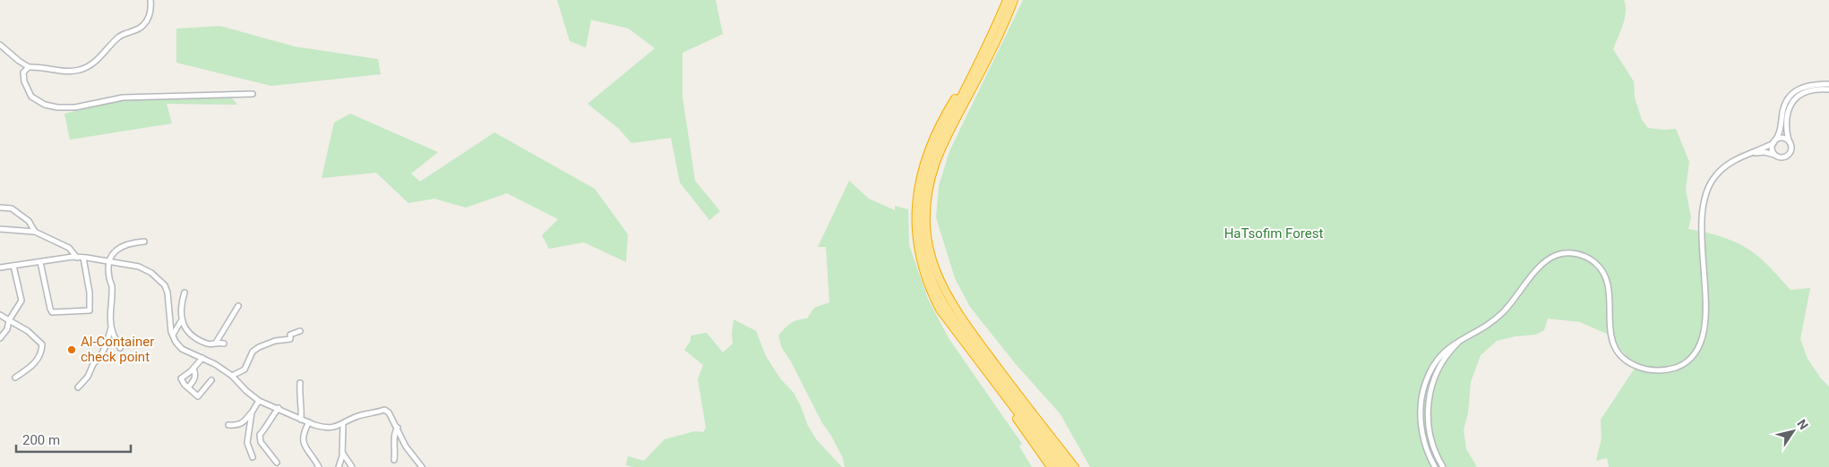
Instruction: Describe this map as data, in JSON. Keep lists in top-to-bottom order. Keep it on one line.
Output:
{"parks":["HaTsofim Forest"],"places":["Al-Container check point"],"scale_bar":"200 m","north":"top right"}
